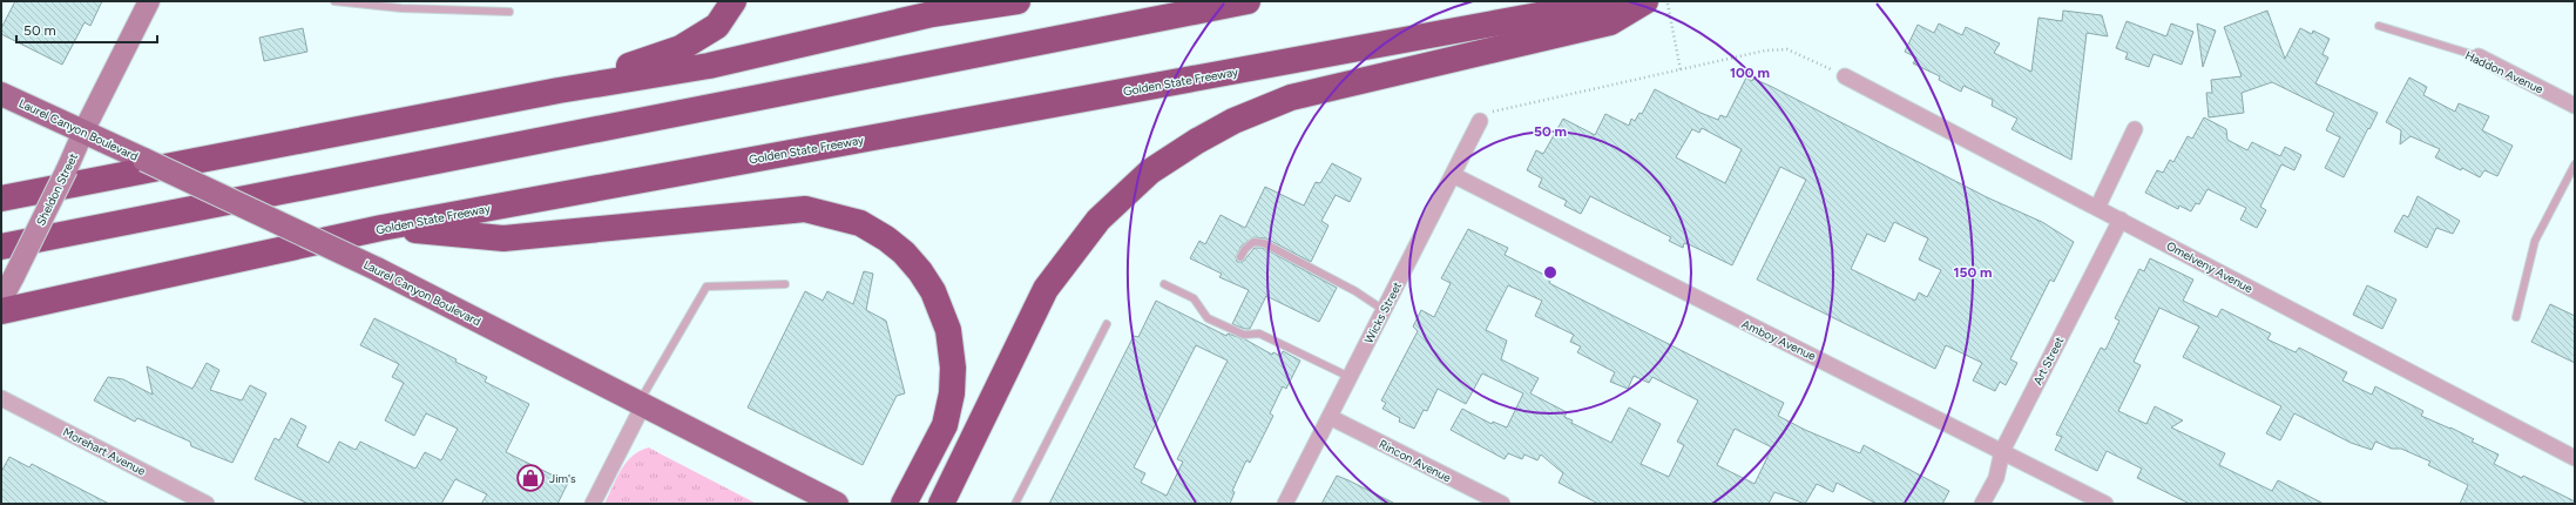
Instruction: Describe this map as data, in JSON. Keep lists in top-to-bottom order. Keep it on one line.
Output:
{"streets":{"highway":["Golden State Freeway"],"main road":["Laurel Canyon Boulevard","Sheldon Street"],"street":["Haddon Avenue","Omelveny Avenue","Wicks Street","Amboy Avenue","Art Street","Morehart Avenue","Rincon Avenue"]},"crossings":[["Laurel Canyon Boulevard","Sheldon Street"],["Omelveny Avenue","Art Street"],["Wicks Street","Amboy Avenue"],["Wicks Street","Rincon Avenue"],["Amboy Avenue","Art Street"]],"places":{"shop":["Jim's"]},"scale_bar":"50 m","rings":["100 m","50 m","150 m"]}
